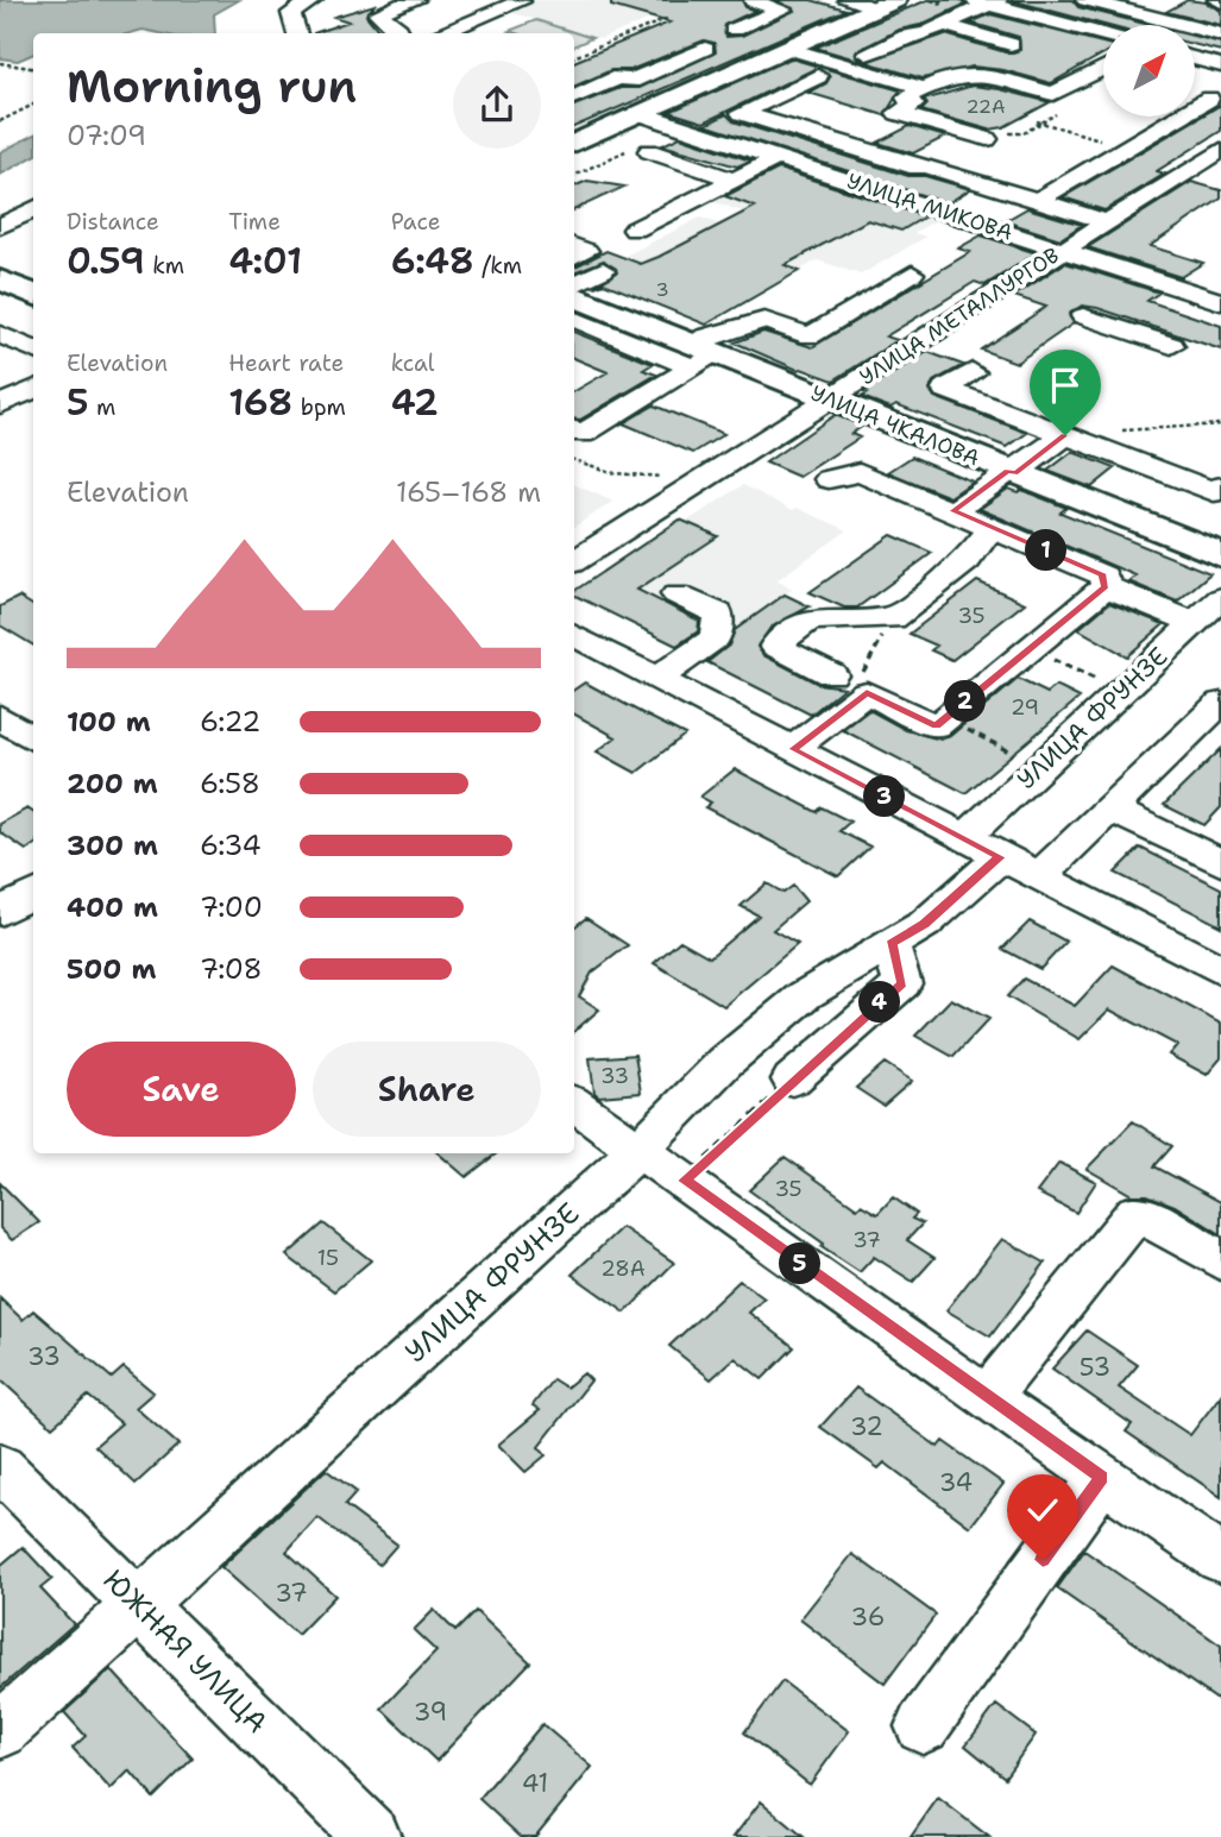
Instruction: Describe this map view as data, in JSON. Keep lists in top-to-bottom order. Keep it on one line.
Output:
{"streets":{"main road":["УЛИЦА ЧКАЛОВА"],"street":["УЛИЦА МИКОВА","УЛИЦА МЕТАЛЛУРГОВ","УЛИЦА ФРУНЗЕ","ЮЖНАЯ УЛИЦА"]},"crossings":[["УЛИЦА МИКОВА","УЛИЦА МЕТАЛЛУРГОВ"],["УЛИЦА МЕТАЛЛУРГОВ","УЛИЦА ЧКАЛОВА"],["УЛИЦА ФРУНЗЕ","ЮЖНАЯ УЛИЦА"]],"house_numbers":["22А","3","35","29","33","35","37","15","28А","33","53","32","34","37","36","39","41"],"north":"top right","page":{"heading":["Morning run","07:09"],"stats":[["Distance","0.59 km"],["Time","4:01"],["Pace","6:48 /km"],["Elevation","5 m"],["Heart rate","168 bpm"],["kcal","42"]],"chart":["Elevation","165–168 m"],"pins":["1","2","3","4","5"],"list":[{"name":"100 m","note":"6:22"},{"name":"200 m","note":"6:58"},{"name":"300 m","note":"6:34"},{"name":"400 m","note":"7:00"},{"name":"500 m","note":"7:08"}],"buttons":["Save","Share"]}}
